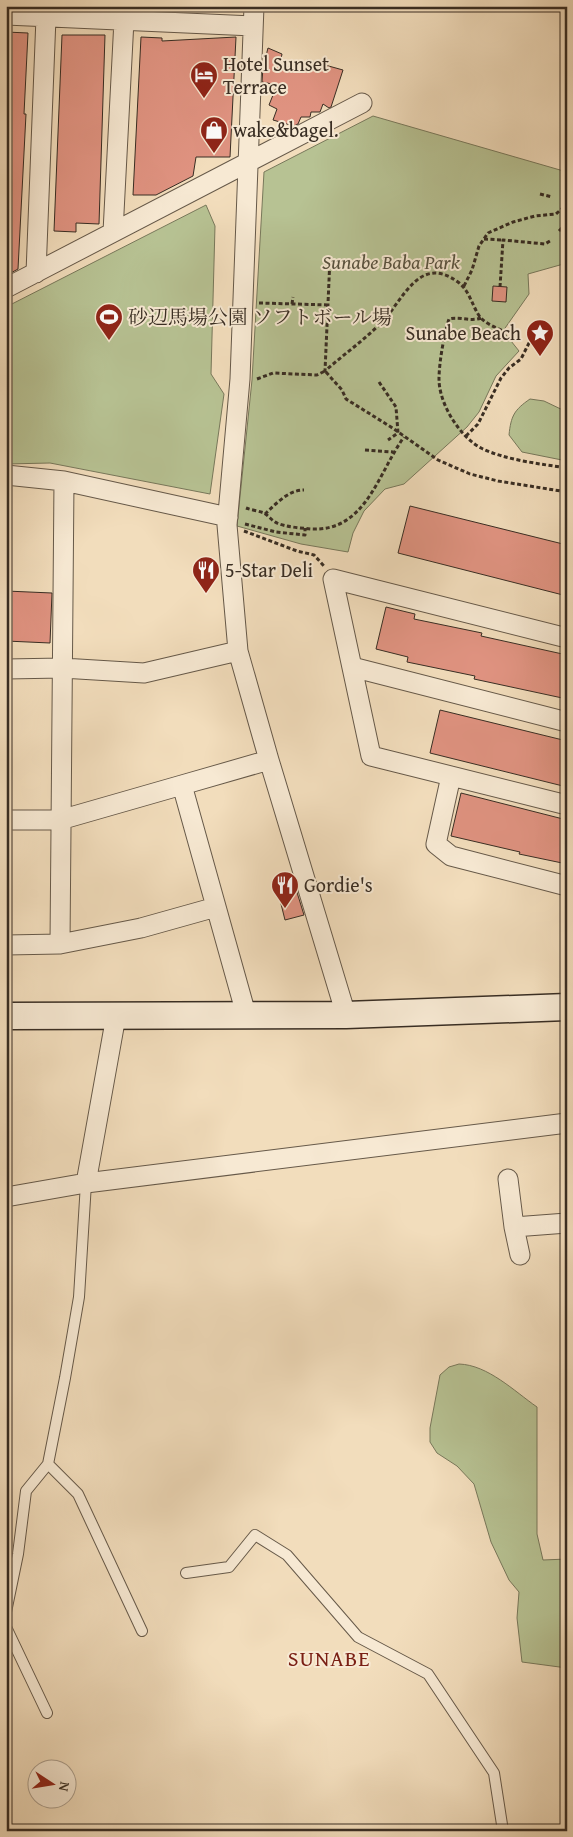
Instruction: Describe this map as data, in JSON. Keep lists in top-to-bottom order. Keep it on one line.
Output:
{"districts":["SUNABE"],"parks":["Sunabe Baba Park"],"places":{"hotel":["Hotel Sunset Terrace"],"shop":["wake&bagel."],"sports":["砂辺馬場公園 ソフトボール場"],"place":["Sunabe Beach"],"restaurant":["5-Star Deli","Gordie's"]},"north":"right"}
